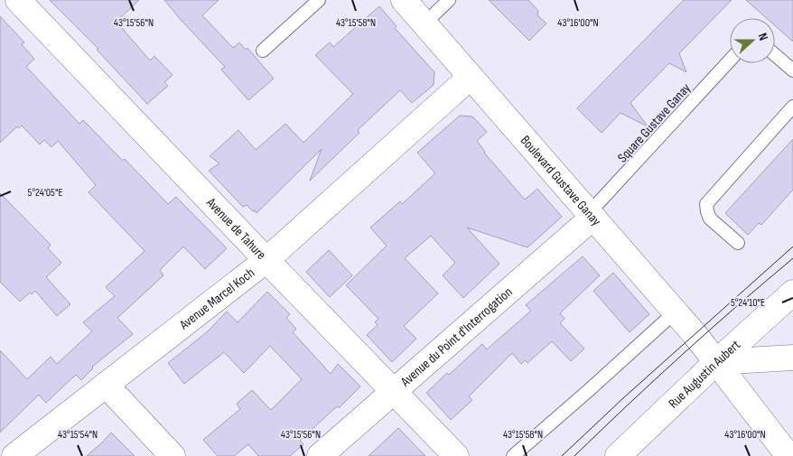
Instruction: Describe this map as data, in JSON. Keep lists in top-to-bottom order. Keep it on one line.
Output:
{"streets":{"street":["Boulevard Gustave Ganay","Avenue de Tahure","Avenue Marcel Koch","Avenue du Point d'Interrogation","Rue Augustin Aubert"],"lane":["Square Gustave Ganay"]},"crossings":[["Square Gustave Ganay","Boulevard Gustave Ganay"],["Square Gustave Ganay","Avenue du Point d'Interrogation"],["Boulevard Gustave Ganay","Avenue Marcel Koch"],["Boulevard Gustave Ganay","Avenue du Point d'Interrogation"],["Boulevard Gustave Ganay","Rue Augustin Aubert"],["Avenue de Tahure","Avenue Marcel Koch"],["Avenue de Tahure","Avenue du Point d'Interrogation"]],"north":"right","coordinates":["43°15'58\"N","43°16'00\"N","43°15'56\"N","5°24'05\"E","5°24'10\"E","43°15'54\"N"]}
